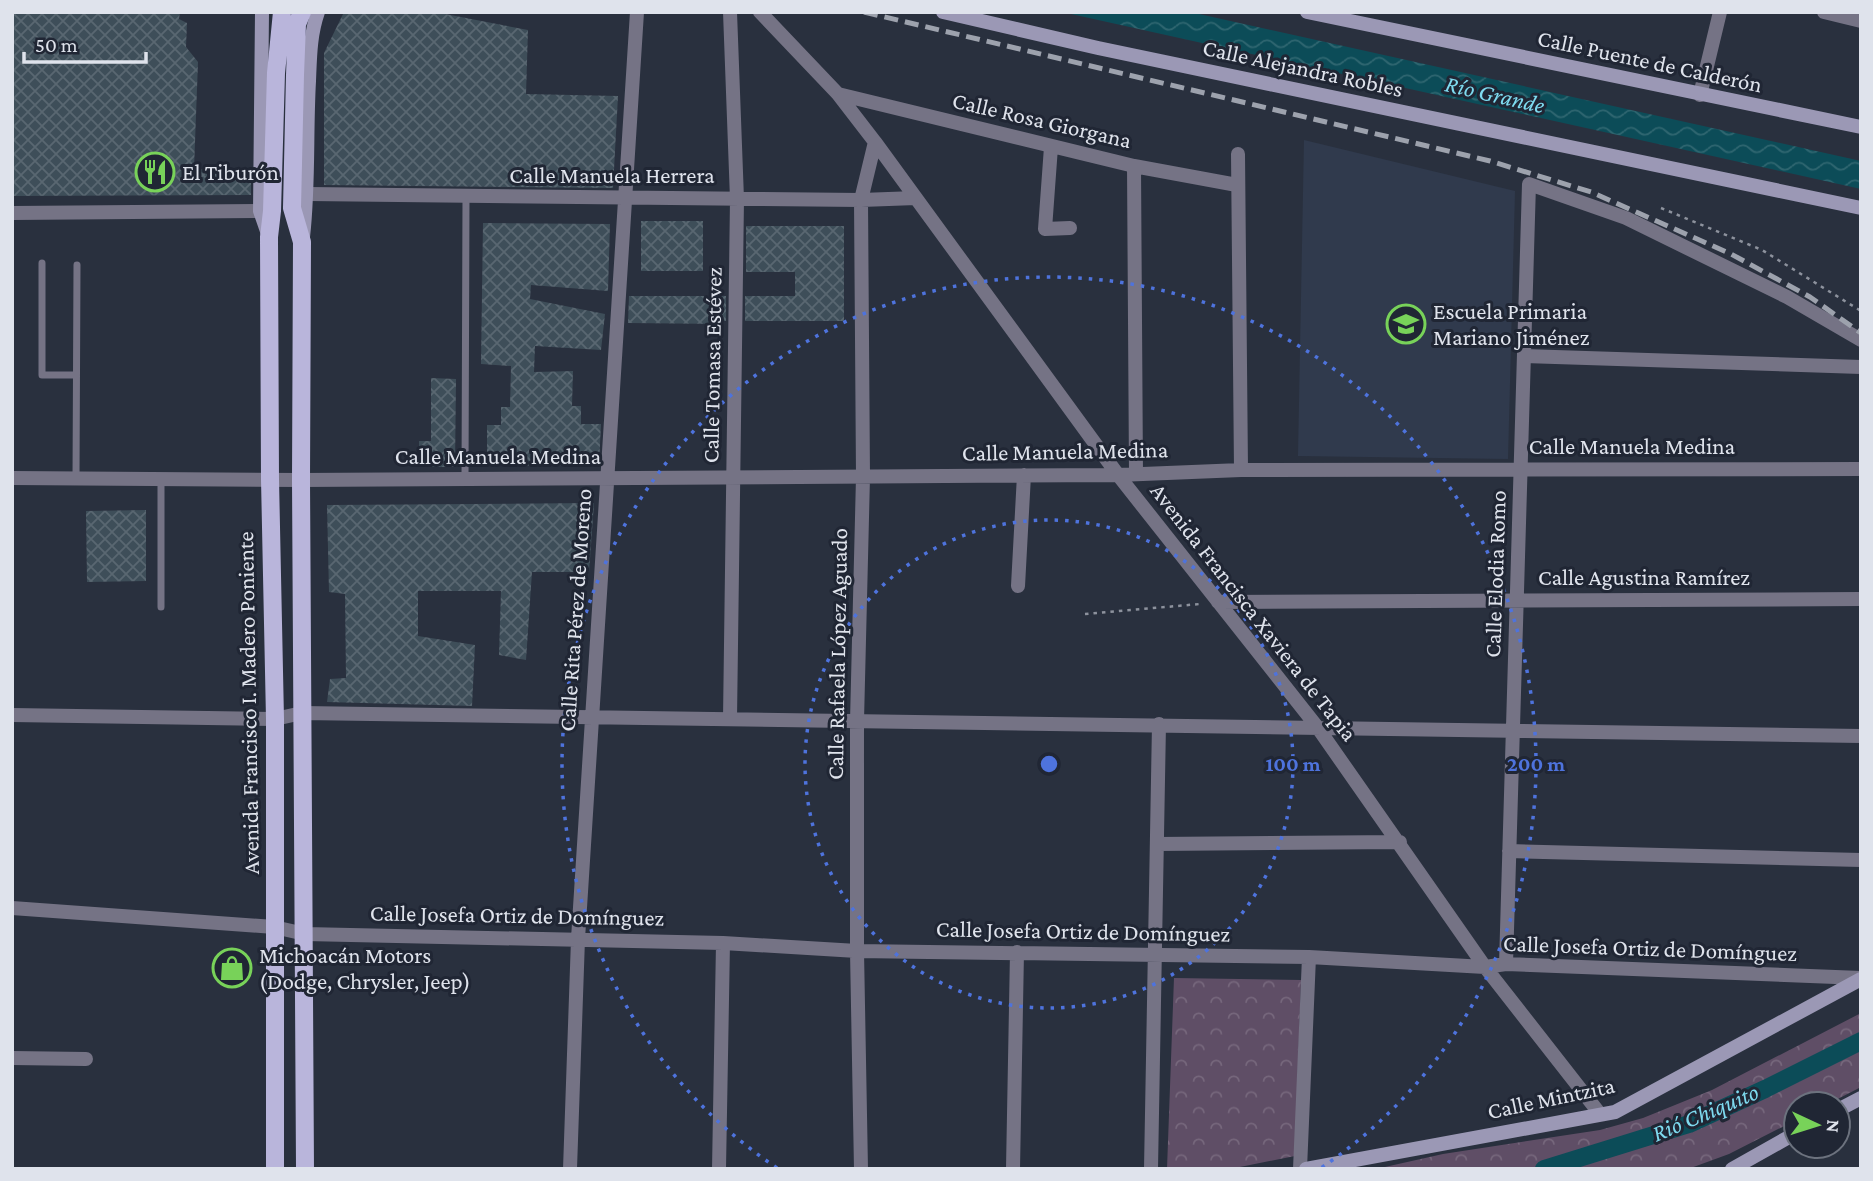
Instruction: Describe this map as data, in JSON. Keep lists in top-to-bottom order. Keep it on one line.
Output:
{"streets":{"main road":["Calle Puente de Calderón","Calle Alejandra Robles","Avenida Francisco I. Madero Poniente","Calle Mintzita"],"street":["Calle Rosa Giorgana","Calle Manuela Herrera","Calle Tomasa Estévez","Calle Manuela Medina","Calle Elodia Romo","Calle Agustina Ramírez","Calle Rita Pérez de Moreno","Avenida Francisca Xaviera de Tapia","Calle Rafaela López Aguado","Calle Josefa Ortiz de Domínguez"]},"crossings":[["Calle Rosa Giorgana","Avenida Francisca Xaviera de Tapia"],["Calle Manuela Herrera","Calle Tomasa Estévez"],["Calle Manuela Herrera","Calle Rita Pérez de Moreno"],["Calle Manuela Herrera","Avenida Francisca Xaviera de Tapia"],["Calle Manuela Herrera","Calle Rafaela López Aguado"],["Calle Tomasa Estévez","Calle Manuela Medina"],["Calle Manuela Medina","Calle Elodia Romo"],["Calle Manuela Medina","Calle Rita Pérez de Moreno"],["Calle Manuela Medina","Avenida Francisca Xaviera de Tapia"],["Calle Manuela Medina","Calle Rafaela López Aguado"],["Calle Manuela Medina","Avenida Francisco I. Madero Poniente"],["Calle Elodia Romo","Calle Agustina Ramírez"],["Calle Elodia Romo","Calle Josefa Ortiz de Domínguez"],["Calle Agustina Ramírez","Avenida Francisca Xaviera de Tapia"],["Calle Rita Pérez de Moreno","Calle Josefa Ortiz de Domínguez"],["Avenida Francisca Xaviera de Tapia","Calle Rafaela López Aguado"],["Avenida Francisca Xaviera de Tapia","Calle Josefa Ortiz de Domínguez"],["Avenida Francisca Xaviera de Tapia","Calle Mintzita"],["Calle Rafaela López Aguado","Calle Josefa Ortiz de Domínguez"],["Avenida Francisco I. Madero Poniente","Calle Josefa Ortiz de Domínguez"],["Calle Josefa Ortiz de Domínguez","Calle Mintzita"]],"water":["Río Grande","Rió Chiquito"],"places":{"restaurant":["El Tiburón"],"school or university":["Escuela Primaria Mariano Jiménez"],"shop":["Michoacán Motors (Dodge, Chrysler, Jeep)"]},"scale_bar":"50 m","north":"right","rings":["100 m","200 m"]}
